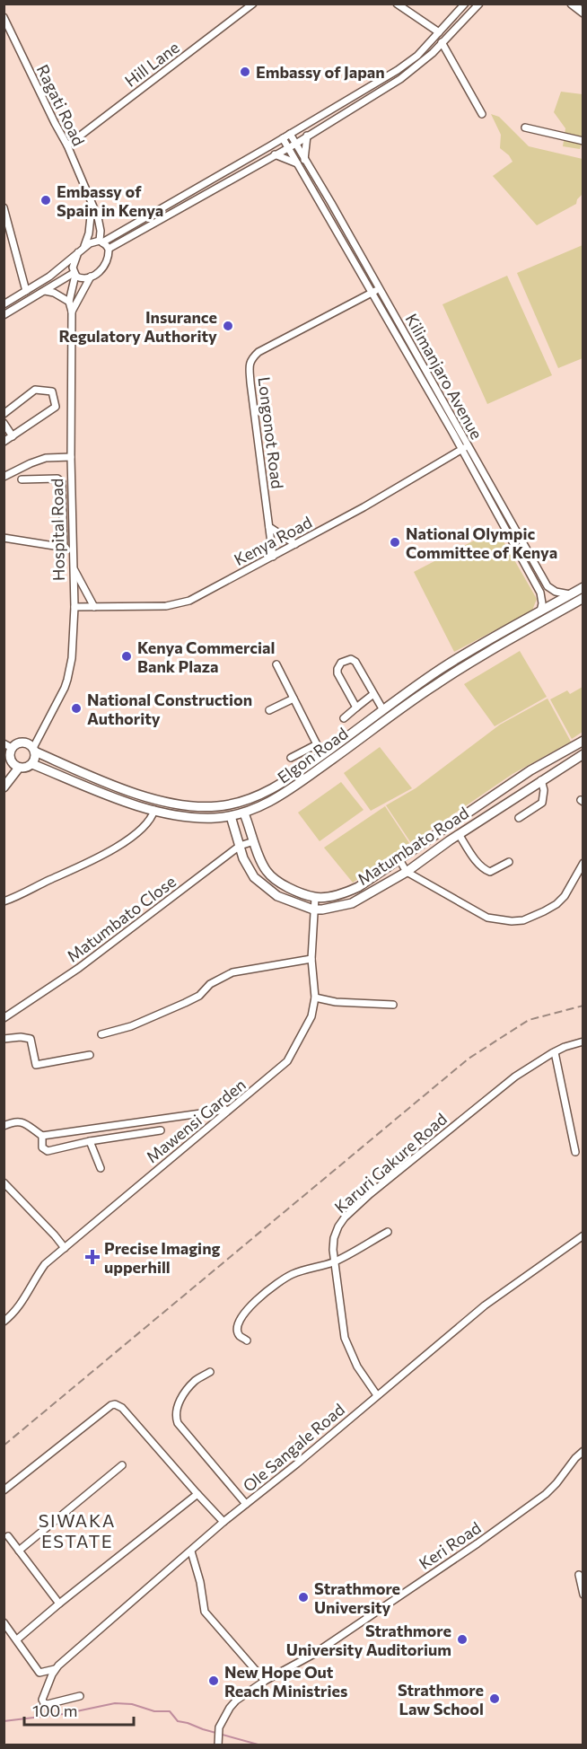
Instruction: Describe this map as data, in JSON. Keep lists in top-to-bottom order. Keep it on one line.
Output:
{"streets":{"street":["Hill Lane","Ragati Road","Kilimanjaro Avenue","Longonot Road","Hospital Road","Kenya Road","Elgon Road","Matumbato Road","Matumbato Close","Mawensi Garden","Karuri Gakure Road","Ole Sangale Road","Keri Road"]},"crossings":[["Hill Lane","Ragati Road"],["Kilimanjaro Avenue","Longonot Road"],["Kilimanjaro Avenue","Kenya Road"],["Kilimanjaro Avenue","Elgon Road"],["Longonot Road","Kenya Road"],["Hospital Road","Kenya Road"],["Hospital Road","Elgon Road"],["Elgon Road","Matumbato Road"],["Matumbato Road","Matumbato Close"],["Matumbato Road","Mawensi Garden"],["Karuri Gakure Road","Ole Sangale Road"]],"districts":["SIWAKA ESTATE"],"places":{"other":["Embassy of Japan","Embassy of Spain in Kenya","Insurance Regulatory Authority","National Olympic Committee of Kenya","Kenya Commercial Bank Plaza","National Construction Authority","Strathmore University","Strathmore University Auditorium","New Hope Out Reach Ministries","Strathmore Law School"],"health":["Precise Imaging upperhill"]},"scale_bar":"100 m"}
